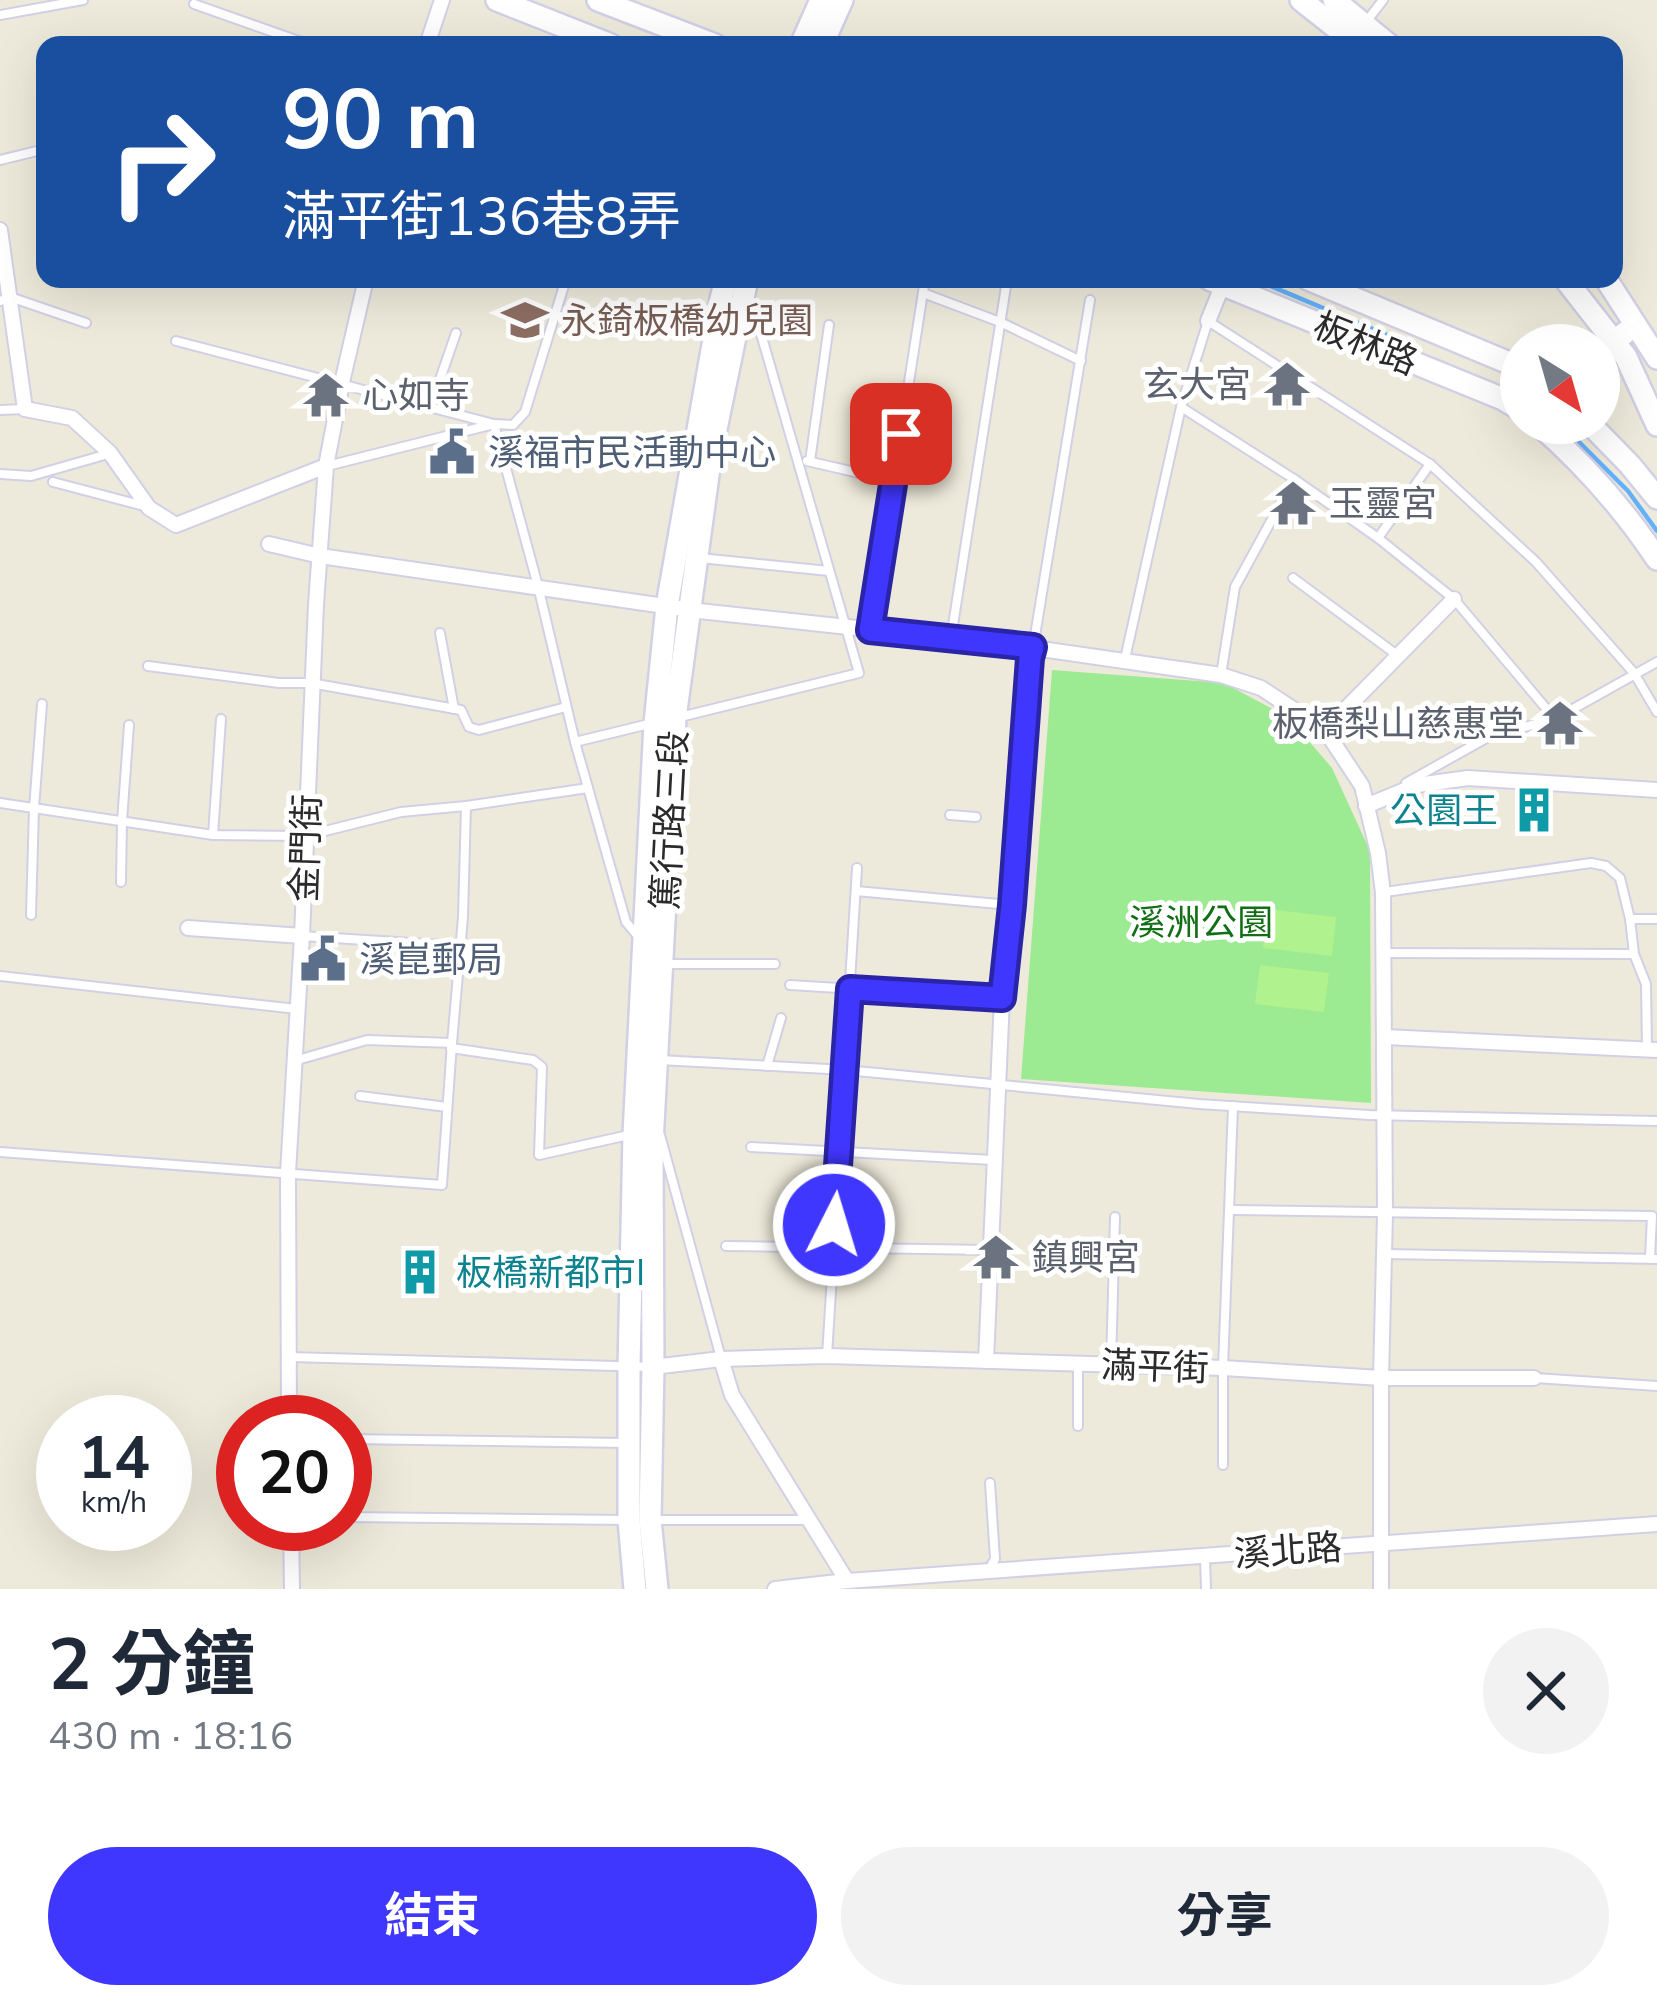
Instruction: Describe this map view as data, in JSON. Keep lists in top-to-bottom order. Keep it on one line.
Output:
{"streets":{"street":["板林路","篤行路三段","金門街","滿平街","溪北路"]},"crossings":[["篤行路三段","滿平街"]],"parks":["溪洲公園"],"places":{"school or university":["永錡板橋幼兒園"],"temple":["玄大宮","心如寺","玉靈宮","板橋梨山慈惠堂","鎮興宮"],"public building":["溪福市民活動中心","溪崑郵局"],"building":["公園王","板橋新都市I"]},"north":"bottom right","page":{"turn":["90 m","滿平街136巷8弄"],"speed":"14 km/h","limit":"20","heading":["2 分鐘","430 m · 18:16"],"buttons":["結束","分享"]}}
